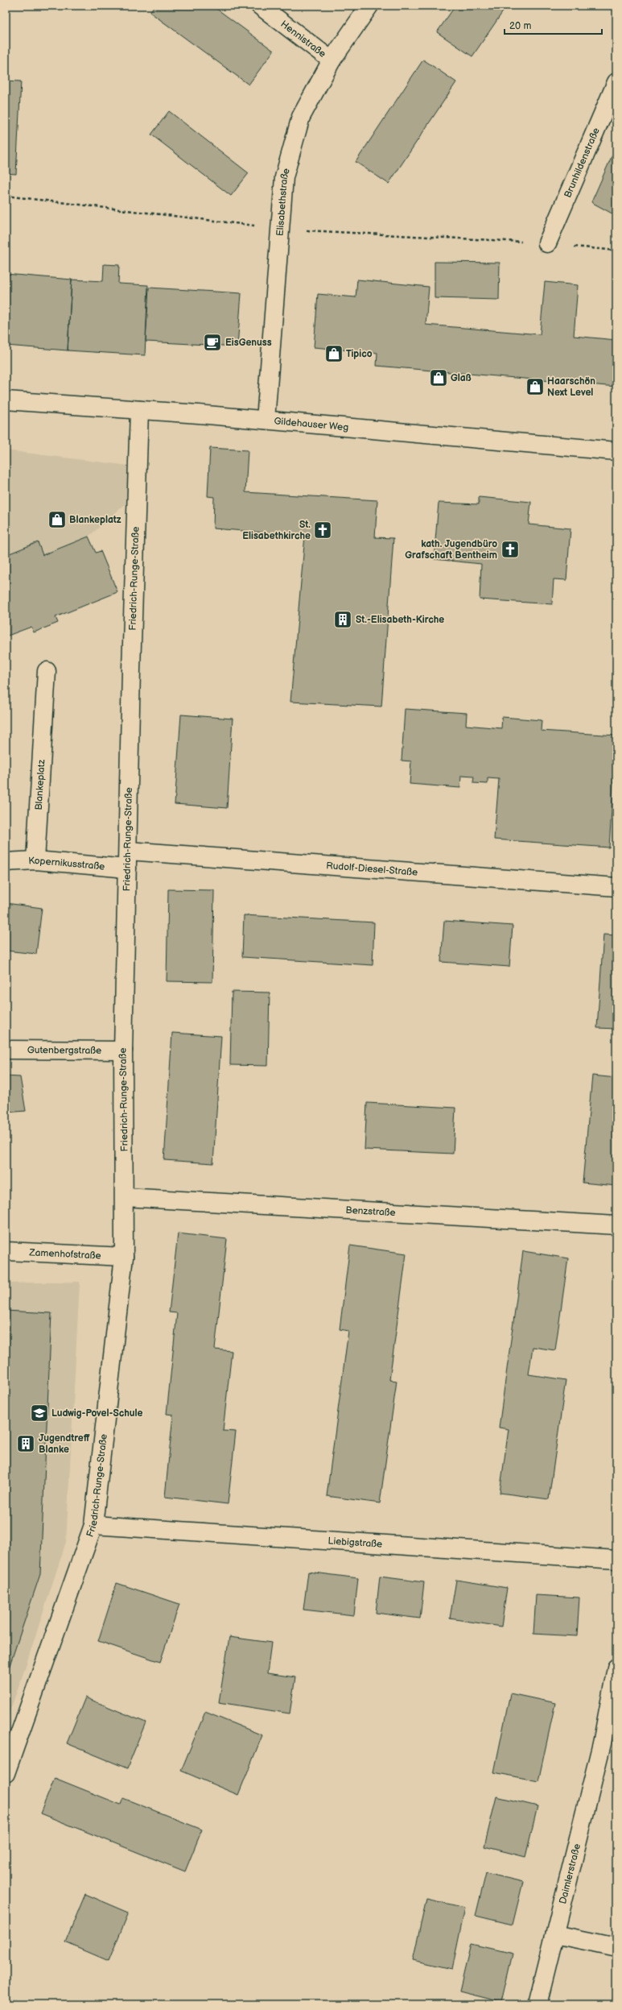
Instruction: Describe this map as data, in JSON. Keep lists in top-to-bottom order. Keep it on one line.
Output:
{"streets":{"street":["Hennistraße","Brunhildenstraße","Elisabethstraße","Gildehauser Weg","Friedrich-Runge-Straße","Blankeplatz","Kopernikusstraße","Rudolf-Diesel-Straße","Gutenbergstraße","Benzstraße","Zamenhofstraße","Liebigstraße","Daimlerstraße"]},"crossings":[["Hennistraße","Elisabethstraße"],["Elisabethstraße","Gildehauser Weg"],["Gildehauser Weg","Friedrich-Runge-Straße"],["Friedrich-Runge-Straße","Kopernikusstraße"],["Friedrich-Runge-Straße","Rudolf-Diesel-Straße"],["Friedrich-Runge-Straße","Gutenbergstraße"],["Friedrich-Runge-Straße","Benzstraße"],["Friedrich-Runge-Straße","Zamenhofstraße"],["Friedrich-Runge-Straße","Liebigstraße"],["Blankeplatz","Kopernikusstraße"]],"places":{"cafe":["EisGenuss"],"shop":["Tipico","Glaß","Haarschön Next Level","Blankeplatz"],"church":["St. Elisabethkirche","kath. Jugendbüro Grafschaft Bentheim"],"building":["St.-Elisabeth-Kirche","Jugendtreff Blanke"],"school or university":["Ludwig-Povel-Schule"]},"scale_bar":"20 m"}
